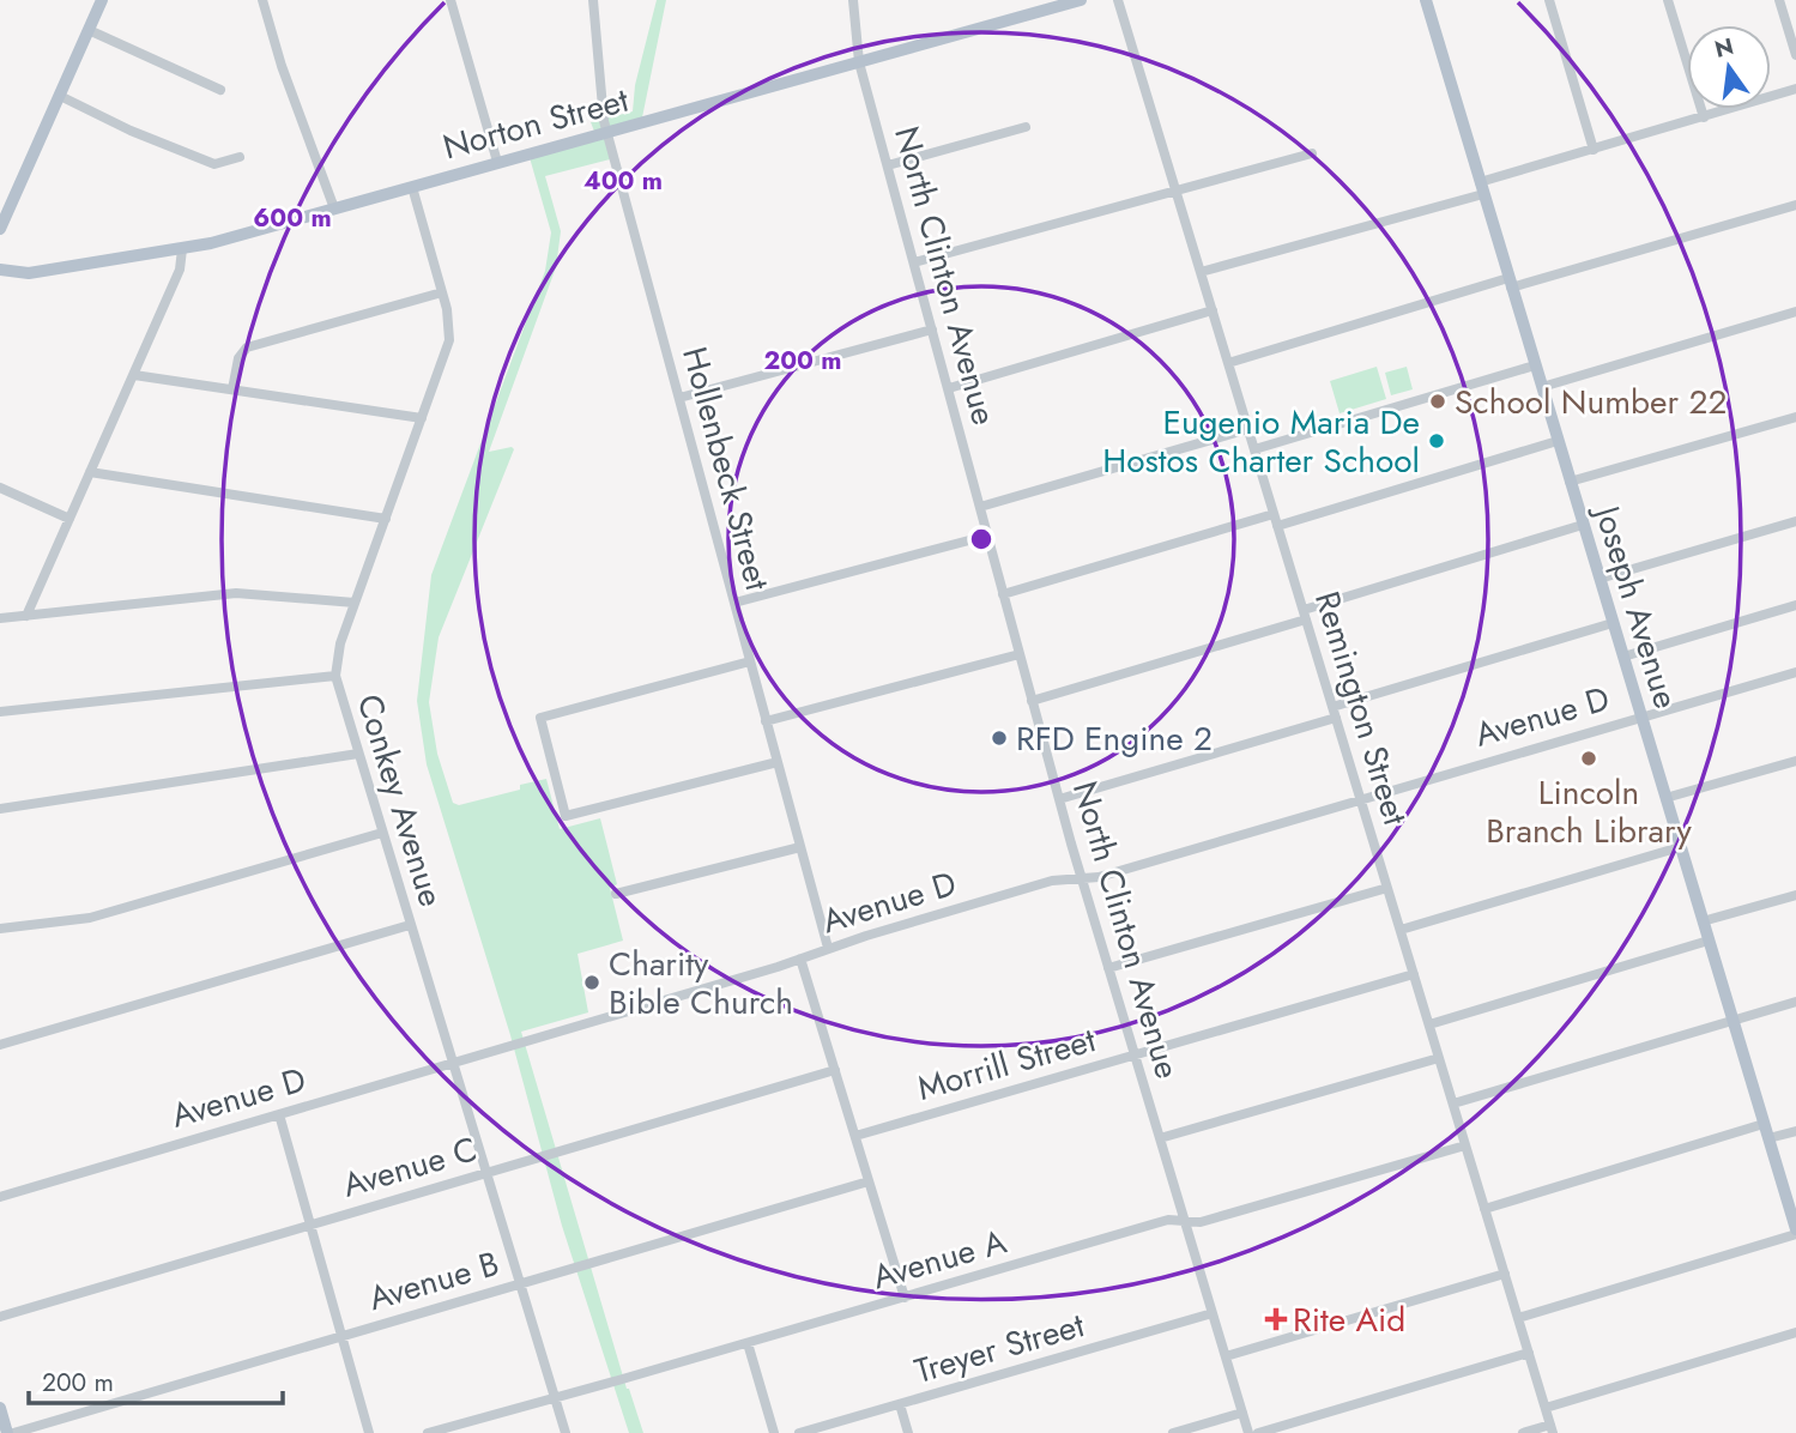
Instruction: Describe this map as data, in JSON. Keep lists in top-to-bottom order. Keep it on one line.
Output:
{"streets":{"main road":["Norton Street","Joseph Avenue"],"street":["North Clinton Avenue","Hollenbeck Street","Remington Street","Avenue D","Conkey Avenue","Morrill Street","Avenue C","Avenue A","Avenue B","Treyer Street"]},"crossings":[["Norton Street","North Clinton Avenue"],["Norton Street","Hollenbeck Street"],["Norton Street","Conkey Avenue"],["North Clinton Avenue","Avenue D"],["North Clinton Avenue","Morrill Street"],["North Clinton Avenue","Avenue A"],["North Clinton Avenue","Treyer Street"],["Hollenbeck Street","Avenue D"],["Joseph Avenue","Avenue D"],["Remington Street","Avenue D"],["Remington Street","Morrill Street"],["Remington Street","Avenue A"],["Avenue D","Conkey Avenue"],["Conkey Avenue","Avenue C"],["Conkey Avenue","Avenue A"],["Conkey Avenue","Avenue B"]],"places":{"other":["School Number 22","Eugenio Maria De Hostos Charter School","RFD Engine 2","Lincoln Branch Library","Charity Bible Church"],"health":["Rite Aid"]},"scale_bar":"200 m","north":"top","rings":["400 m","600 m","200 m"]}
